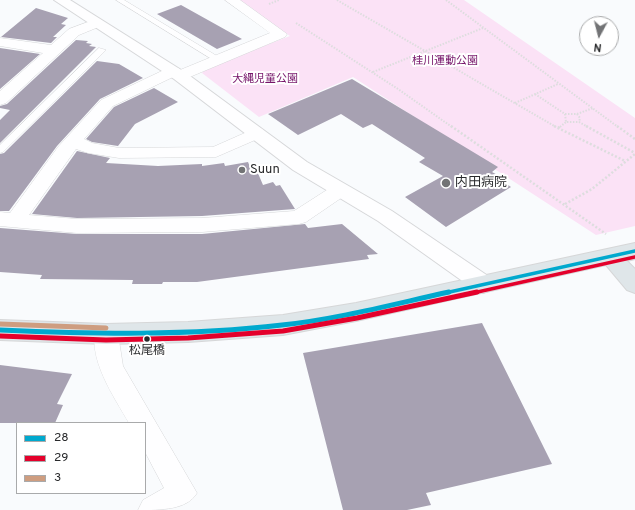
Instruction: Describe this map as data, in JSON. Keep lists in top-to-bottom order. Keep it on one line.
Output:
{"parks":["桂川運動公園","大縄児童公園"],"places":["Suun","内田病院","松尾橋"],"lines":["transit line 28","transit line 29","transit line 3"],"legend":["28","29","3"],"north":"bottom"}
